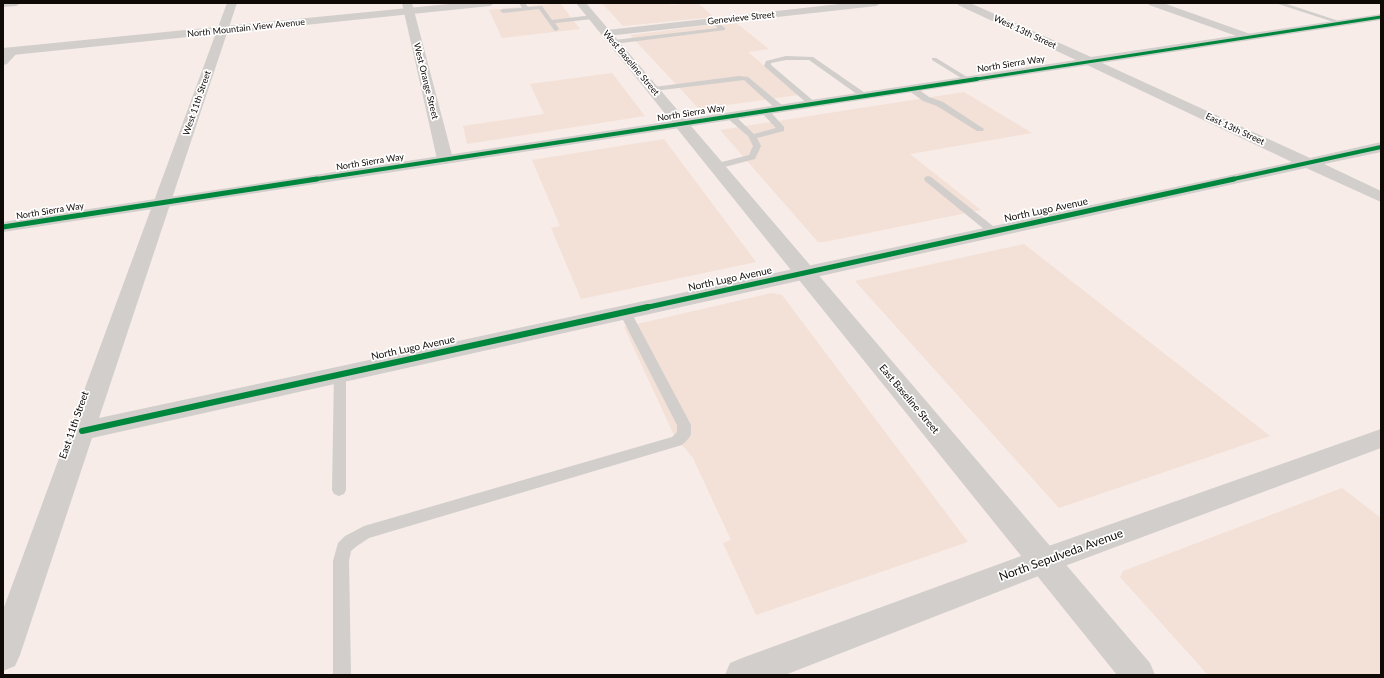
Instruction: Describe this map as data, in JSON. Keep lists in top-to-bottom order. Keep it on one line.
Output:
{"streets":{"street":["Genevieve Street","North Mountain View Avenue","West 13th Street","West Baseline Street","North Sierra Way","West Orange Street","West 11th Street","East 13th Street","North Lugo Avenue","East Baseline Street","East 11th Street","North Sepulveda Avenue"]},"crossings":[["Genevieve Street","West Baseline Street"],["North Mountain View Avenue","West Orange Street"],["North Mountain View Avenue","West 11th Street"],["West 13th Street","North Sierra Way"],["West 13th Street","East 13th Street"],["West Baseline Street","North Sierra Way"],["West Baseline Street","East Baseline Street"],["North Sierra Way","West Orange Street"],["North Sierra Way","West 11th Street"],["North Sierra Way","East 13th Street"],["North Sierra Way","East Baseline Street"],["North Sierra Way","East 11th Street"],["West 11th Street","East 11th Street"],["East 13th Street","North Lugo Avenue"],["North Lugo Avenue","East Baseline Street"],["North Lugo Avenue","East 11th Street"],["East Baseline Street","North Sepulveda Avenue"]]}
